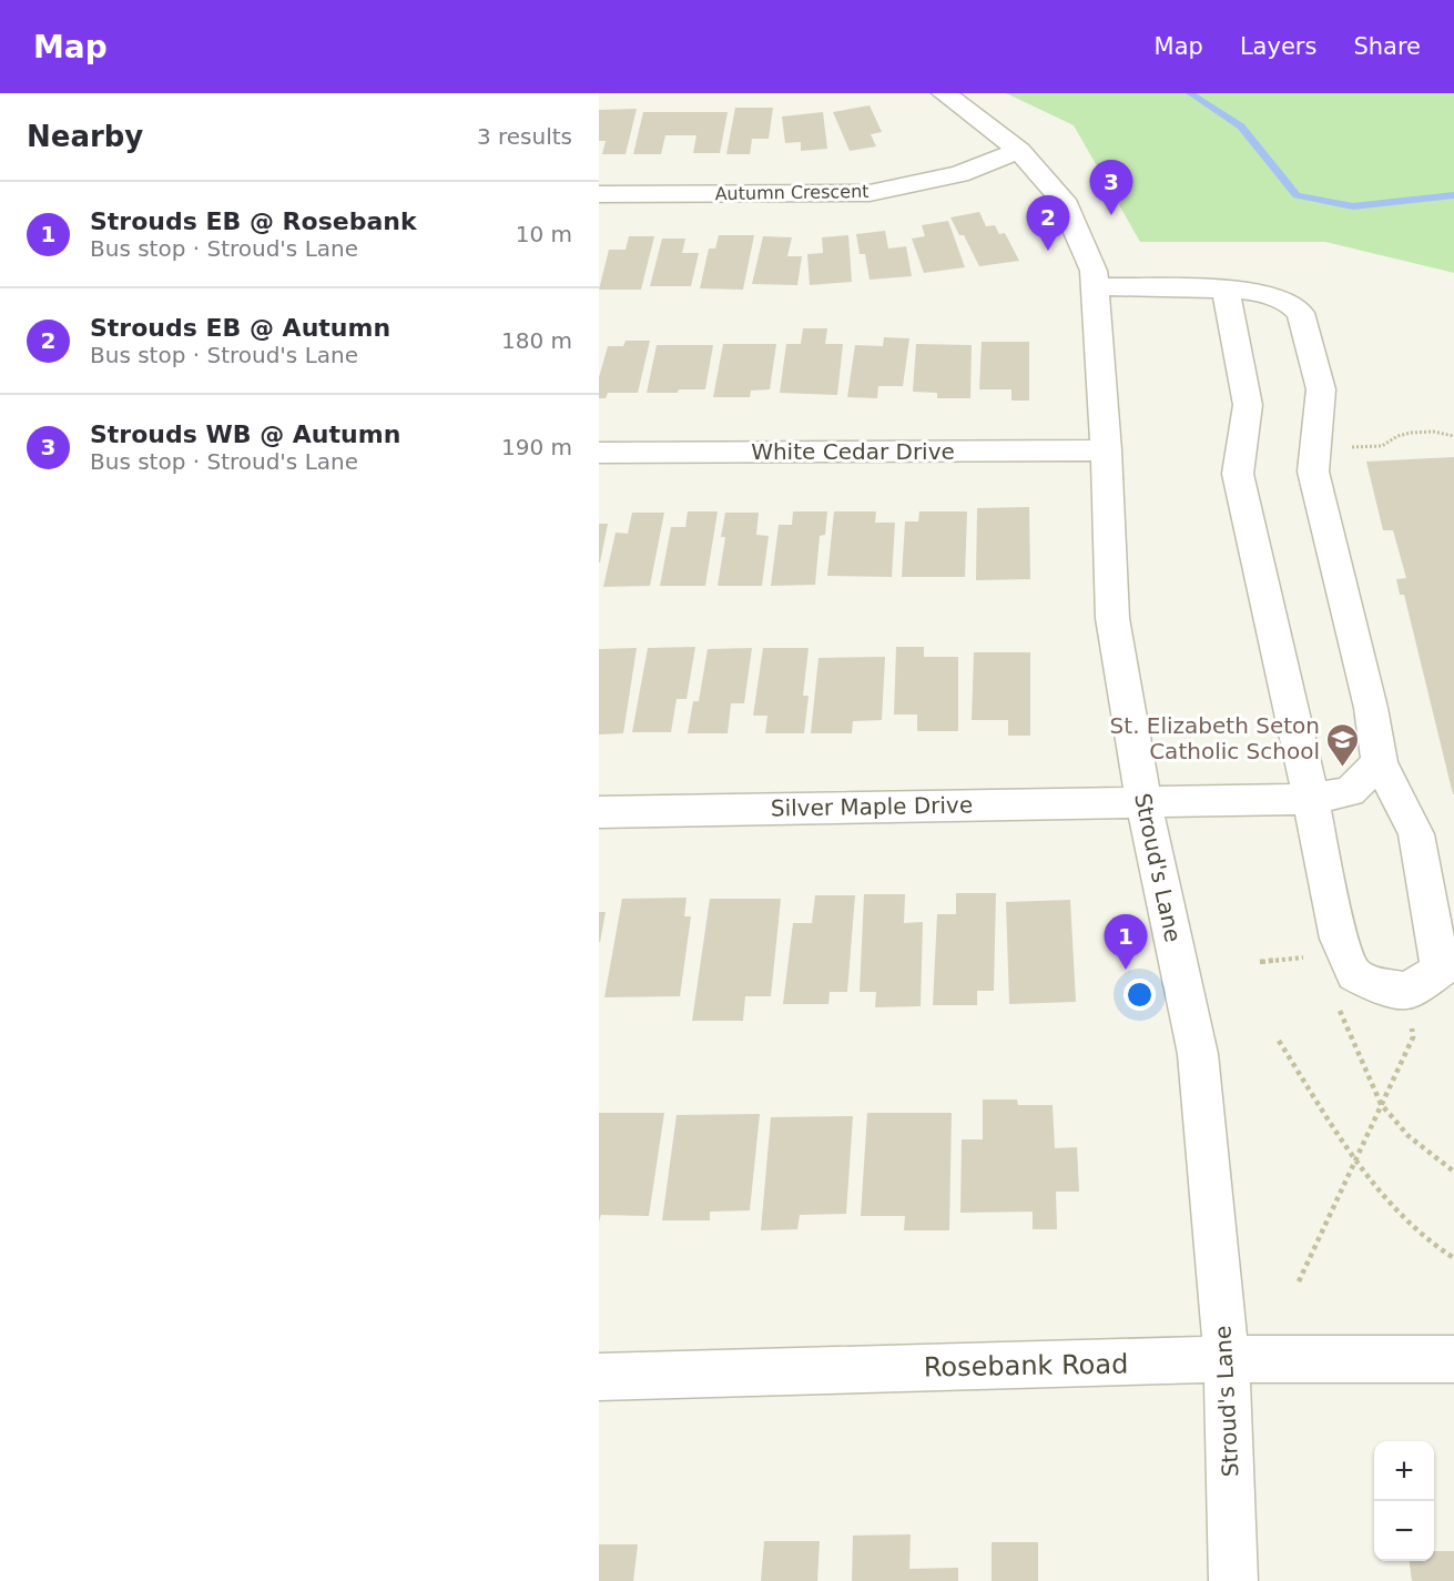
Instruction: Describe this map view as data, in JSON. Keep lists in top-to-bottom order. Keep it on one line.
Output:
{"streets":{"street":["Autumn Crescent","White Cedar Drive","Silver Maple Drive","Stroud's Lane","Rosebank Road"]},"crossings":[["Autumn Crescent","Stroud's Lane"],["White Cedar Drive","Stroud's Lane"],["Silver Maple Drive","Stroud's Lane"],["Stroud's Lane","Rosebank Road"]],"places":{"school or university":["St. Elizabeth Seton Catholic School"]},"page":{"header":"Map","nav":["Map","Layers","Share"],"heading":["Nearby","3 results"],"pins":["3","2","1"],"list":[{"mark":"1","name":"Strouds EB @ Rosebank","note":"Bus stop · Stroud's Lane","value":"10 m"},{"mark":"2","name":"Strouds EB @ Autumn","note":"Bus stop · Stroud's Lane","value":"180 m"},{"mark":"3","name":"Strouds WB @ Autumn","note":"Bus stop · Stroud's Lane","value":"190 m"}],"map_buttons":["+","−"]}}
